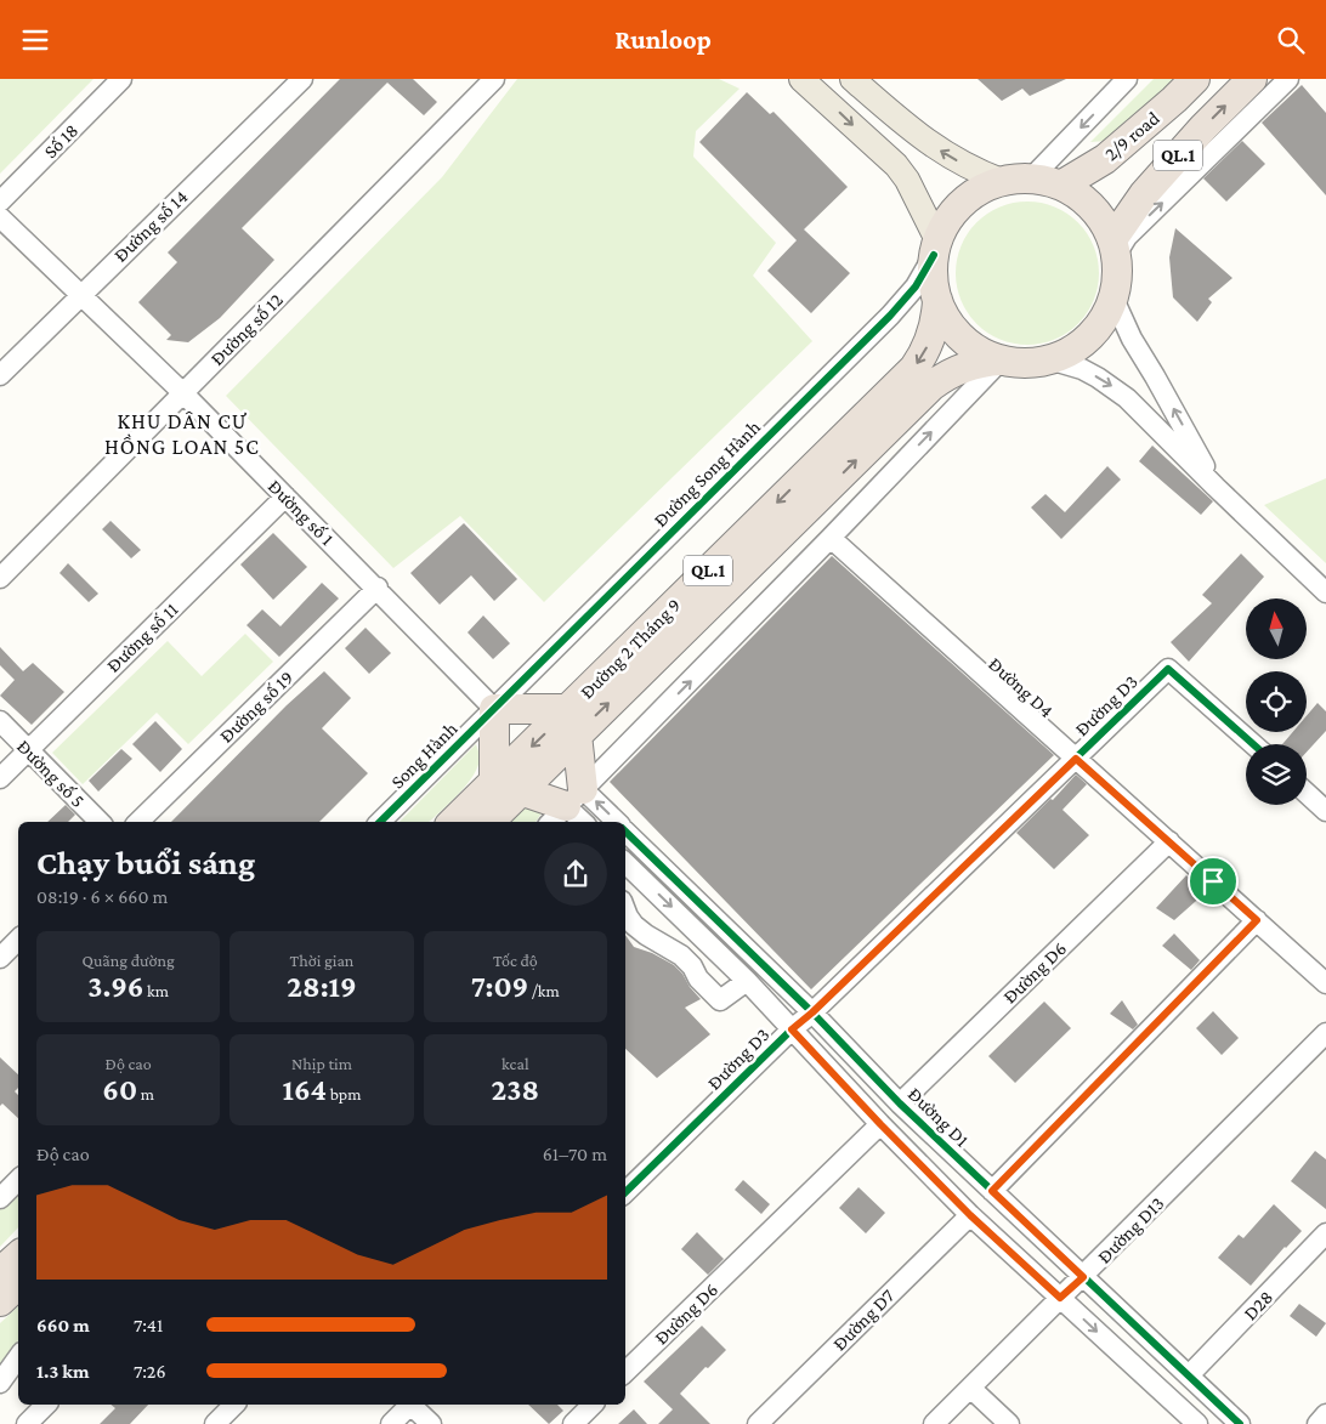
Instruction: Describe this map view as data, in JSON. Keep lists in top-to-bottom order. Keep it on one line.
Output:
{"streets":{"highway":["2/9 road","QL.1","Đường 2 Tháng 9"],"street":["Số 18","Đường số 14","Đường số 12","Đường Song Hành","Đường số 1","Đường số 11","Đường D4","Đường D3","Đường số 19","Song Hành","Đường số 5","Đường D6","Đường D1","Đường D13","D28","Đường D7"]},"crossings":[["2/9 road","QL.1"],["2/9 road","Đường Song Hành"],["2/9 road","Đường 2 Tháng 9"],["QL.1","Đường Song Hành"],["QL.1","Đường 2 Tháng 9"],["Đường số 14","Đường số 1"],["Đường số 12","Đường số 1"],["Đường Song Hành","Đường số 1"],["Đường Song Hành","Đường 2 Tháng 9"],["Đường Song Hành","Song Hành"],["Đường số 1","Đường số 11"],["Đường số 1","Đường số 19"],["Đường số 1","Song Hành"],["Đường số 11","Đường số 5"],["Đường D4","Đường D3"],["Đường D4","Đường D6"],["Đường D3","Đường D1"],["Đường D6","Đường D1"],["Đường D1","Đường D13"],["Đường D1","D28"]],"districts":["KHU DÂN CƯ HỒNG LOAN 5C"],"north":"top","page":{"header":"Runloop","heading":["Chạy buổi sáng","08:19 · 6 × 660 m"],"stats":[["Quãng đường","3.96 km"],["Thời gian","28:19"],["Tốc độ","7:09 /km"],["Độ cao","60 m"],["Nhịp tim","164 bpm"],["kcal","238"]],"chart":["Độ cao","61–70 m"],"list":[{"name":"660 m","note":"7:41"},{"name":"1.3 km","note":"7:26"}]}}
